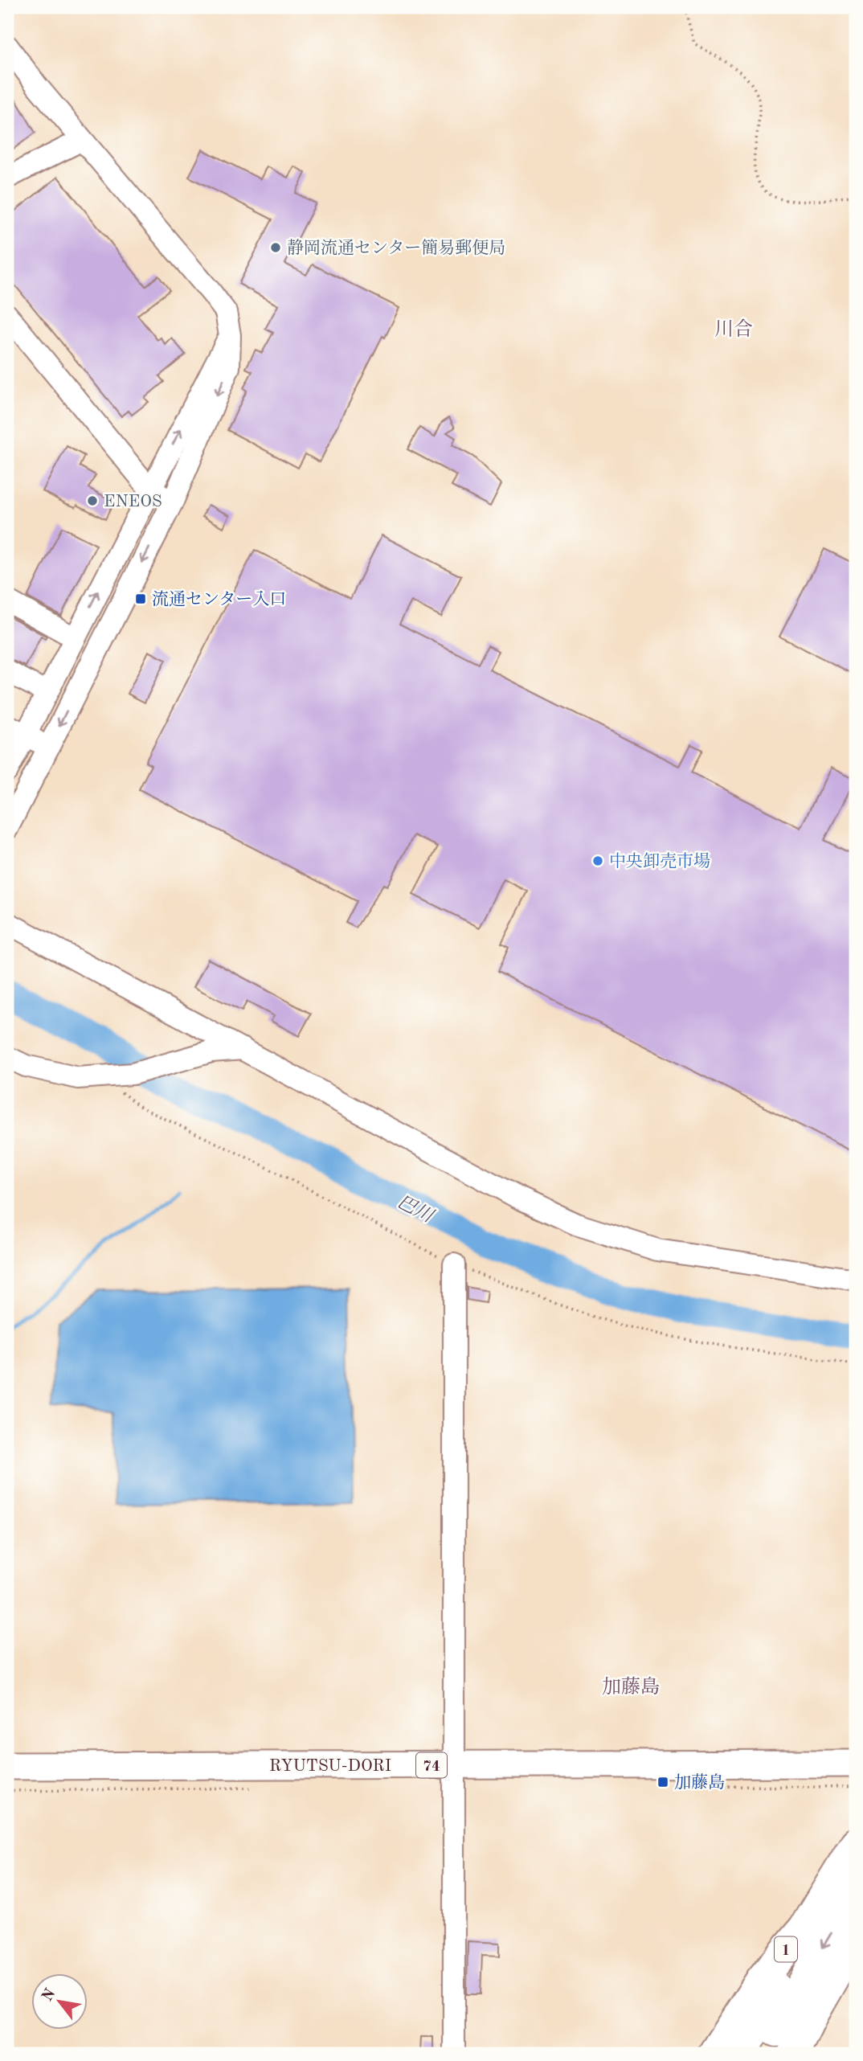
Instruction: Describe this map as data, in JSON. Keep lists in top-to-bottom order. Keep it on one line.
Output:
{"streets":{"highway":["1"],"main road":["RYUTSU-DORI","74"]},"districts":["川合","加藤島"],"water":["巴川"],"places":{"other":["静岡流通センター簡易郵便局","ENEOS","中央卸売市場"],"transit":["流通センター入口","加藤島"]},"north":"top left"}
